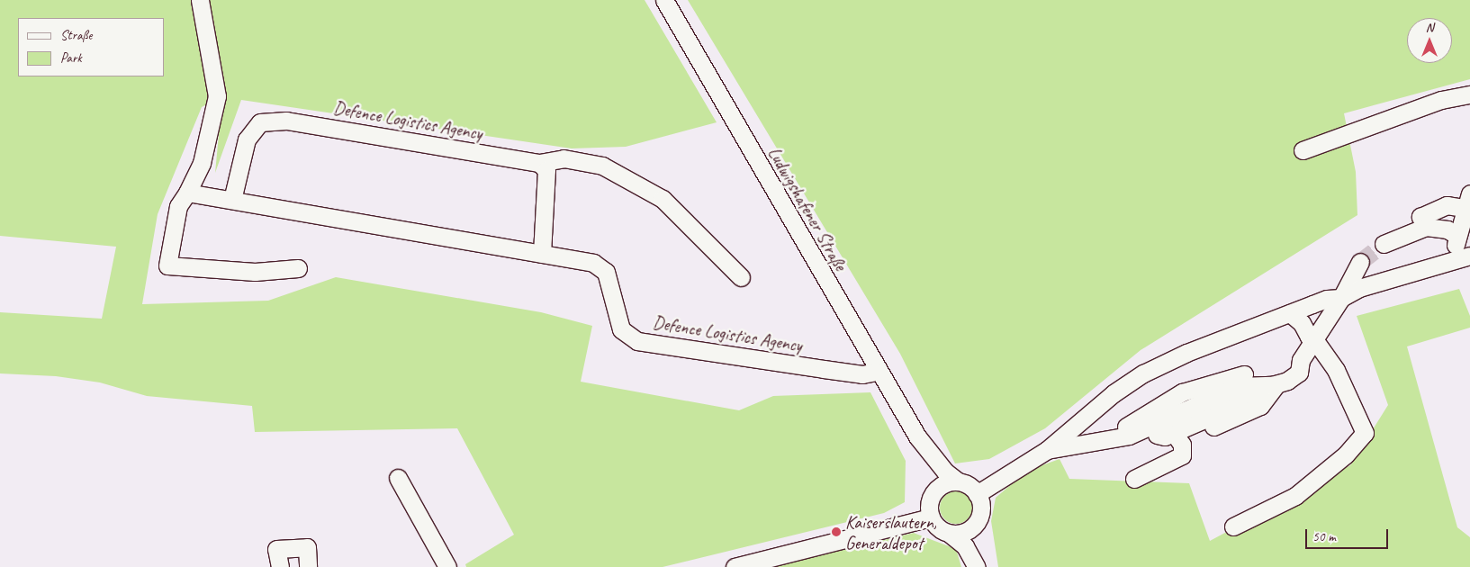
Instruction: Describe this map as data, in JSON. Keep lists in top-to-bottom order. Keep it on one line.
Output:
{"streets":{"street":["Defence Logistics Agency","Ludwigshafener Straße"]},"crossings":[["Defence Logistics Agency","Ludwigshafener Straße"]],"places":["Kaiserslautern, Generaldepot"],"legend":["Straße","Park"],"scale_bar":"50 m","north":"top"}
